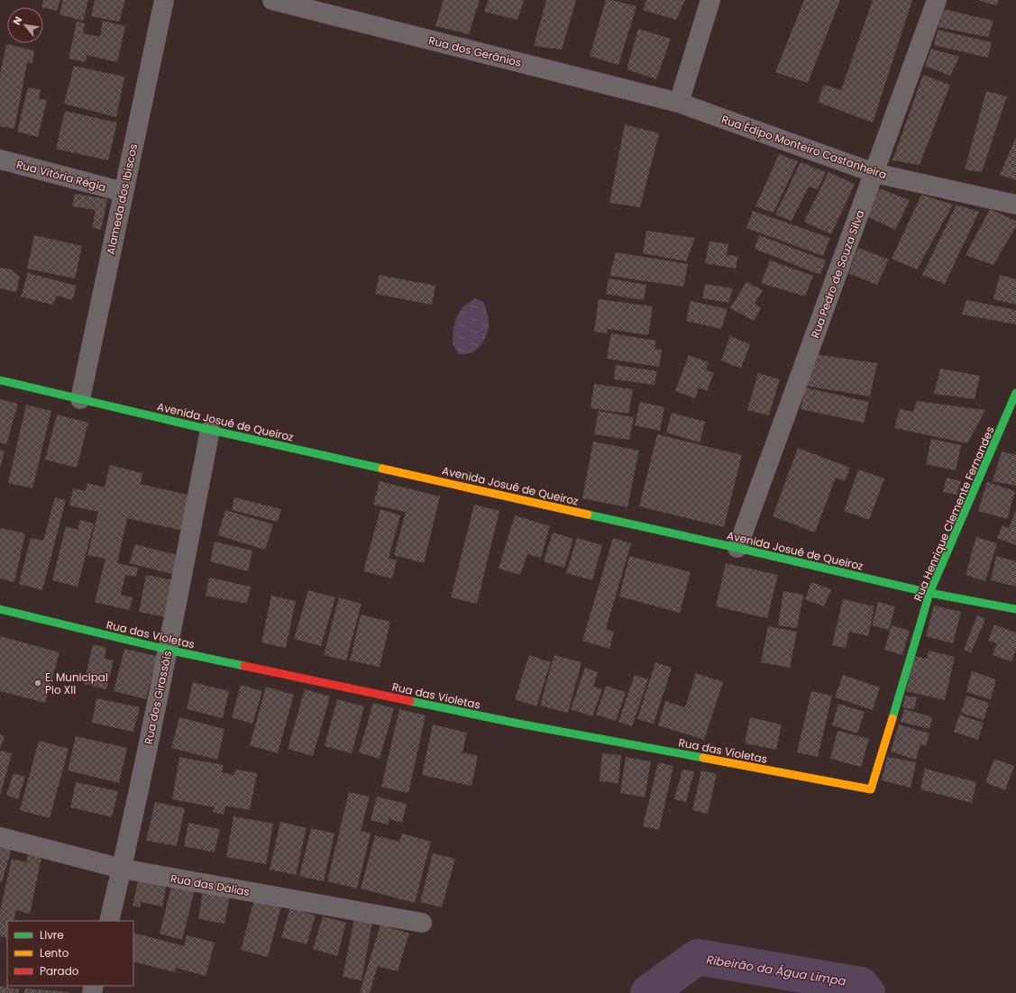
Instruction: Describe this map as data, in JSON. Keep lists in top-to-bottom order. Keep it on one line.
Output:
{"streets":{"street":["Rua dos Gerânios","Rua Édipo Monteiro Castanheira","Rua Vitória Régia","Alameda dos Ibiscos","Rua Pedro de Souza Silva","Avenida Josué de Queiroz","Rua Henrique Clemente Fernandes","Rua das Violetas","Rua dos Girassóis","Rua das Dálias"]},"crossings":[["Rua dos Gerânios","Rua Édipo Monteiro Castanheira"],["Rua Édipo Monteiro Castanheira","Rua Pedro de Souza Silva"],["Rua Vitória Régia","Alameda dos Ibiscos"],["Alameda dos Ibiscos","Avenida Josué de Queiroz"],["Rua Pedro de Souza Silva","Avenida Josué de Queiroz"],["Avenida Josué de Queiroz","Rua Henrique Clemente Fernandes"],["Avenida Josué de Queiroz","Rua dos Girassóis"],["Rua Henrique Clemente Fernandes","Rua das Violetas"],["Rua das Violetas","Rua dos Girassóis"],["Rua dos Girassóis","Rua das Dálias"]],"water":["Ribeirão da Água Limpa"],"places":["E. Municipal Pio XII"],"legend":["Livre","Lento","Parado"],"north":"top left"}
